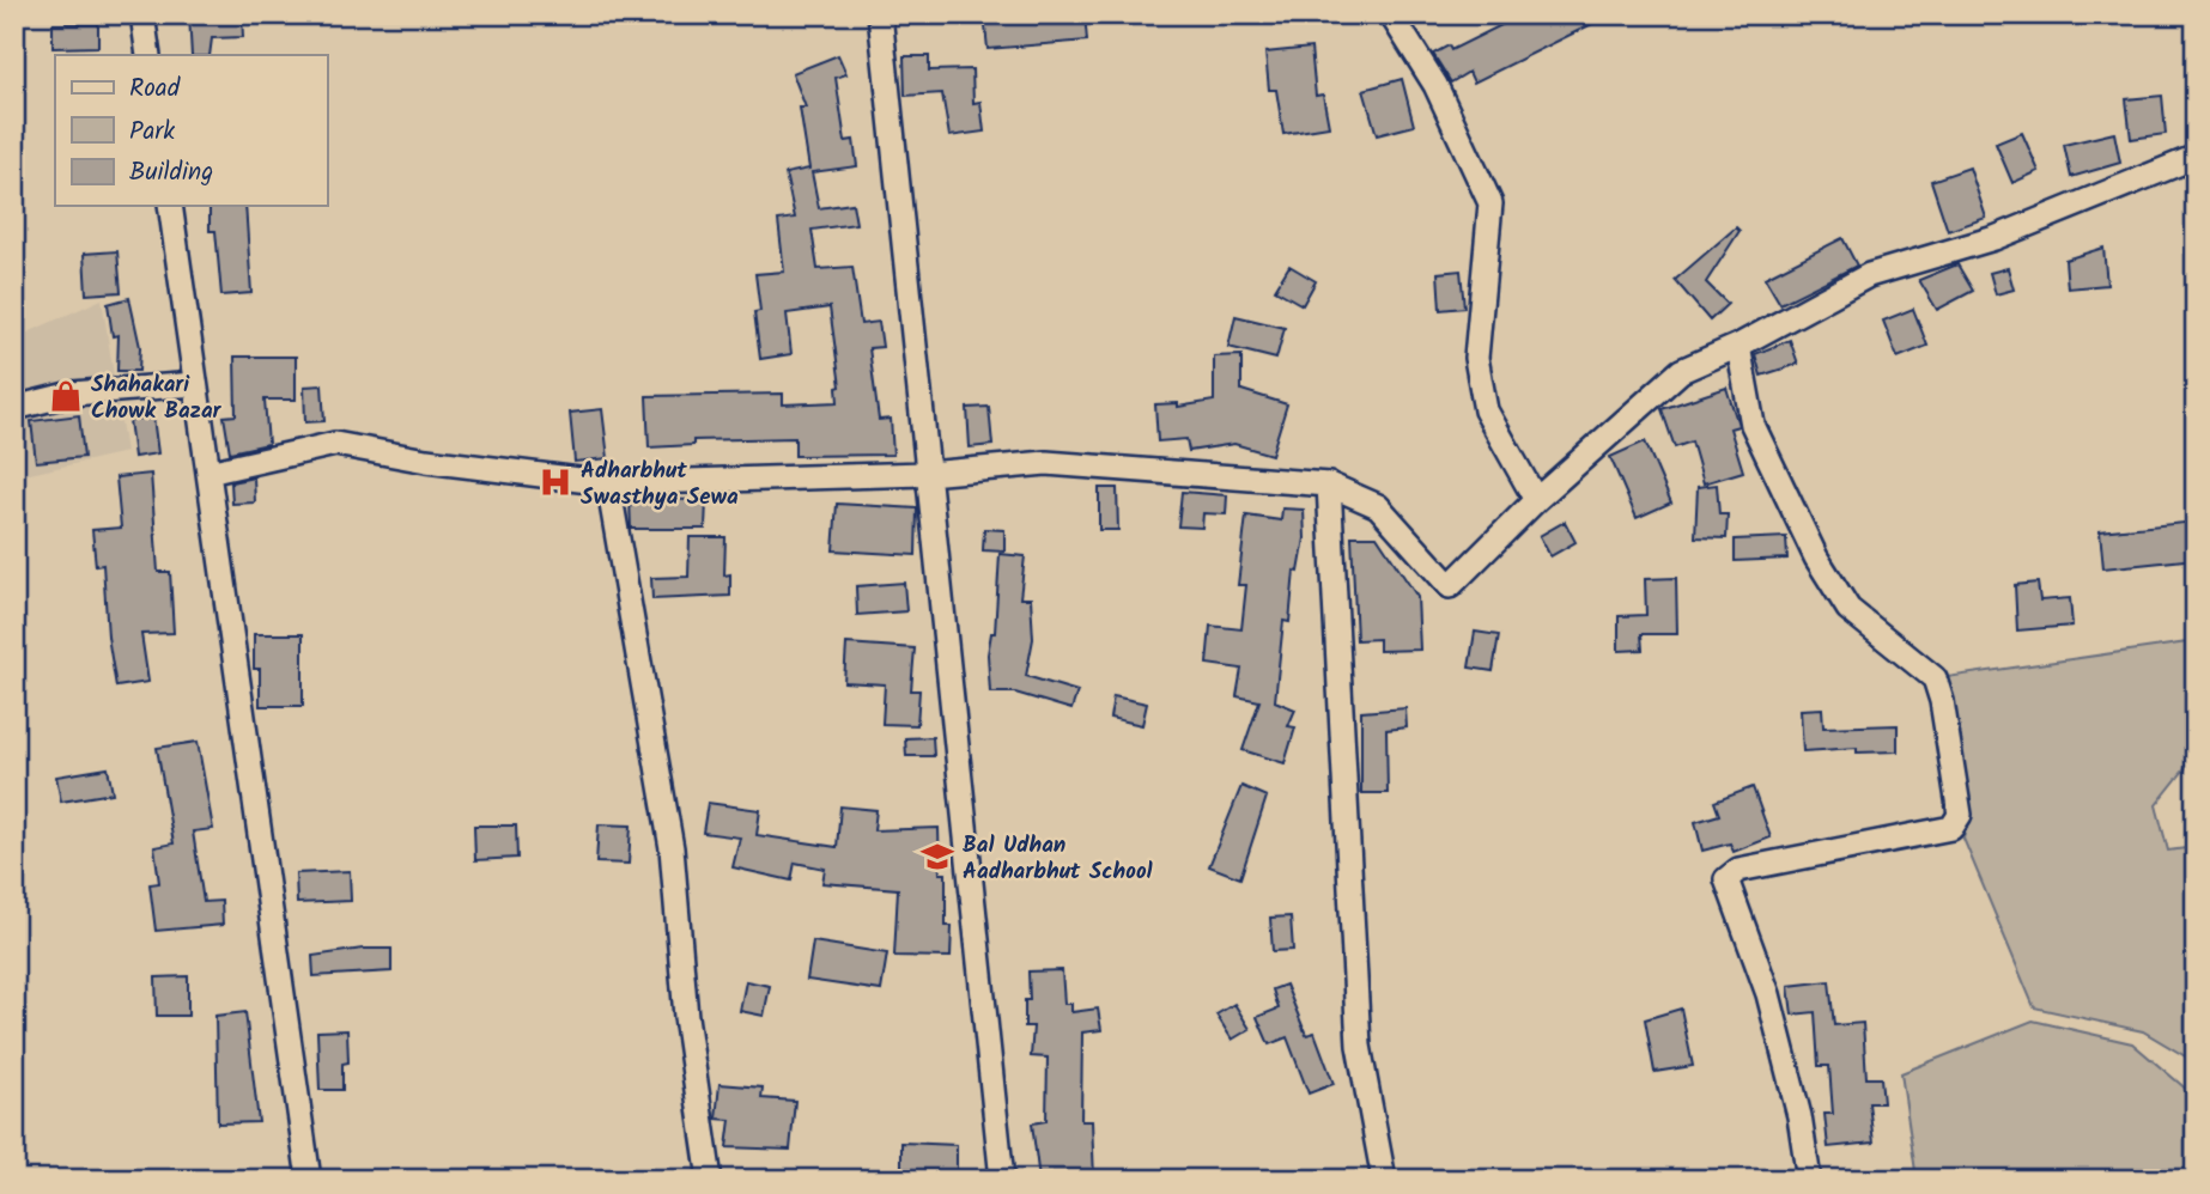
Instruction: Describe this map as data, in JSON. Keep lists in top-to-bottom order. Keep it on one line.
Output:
{"places":{"shop":["Shahakari Chowk Bazar"],"hospital":["Adharbhut Swasthya Sewa"],"school or university":["Bal Udhan Aadharbhut School"]},"legend":["Road","Park","Building"]}
